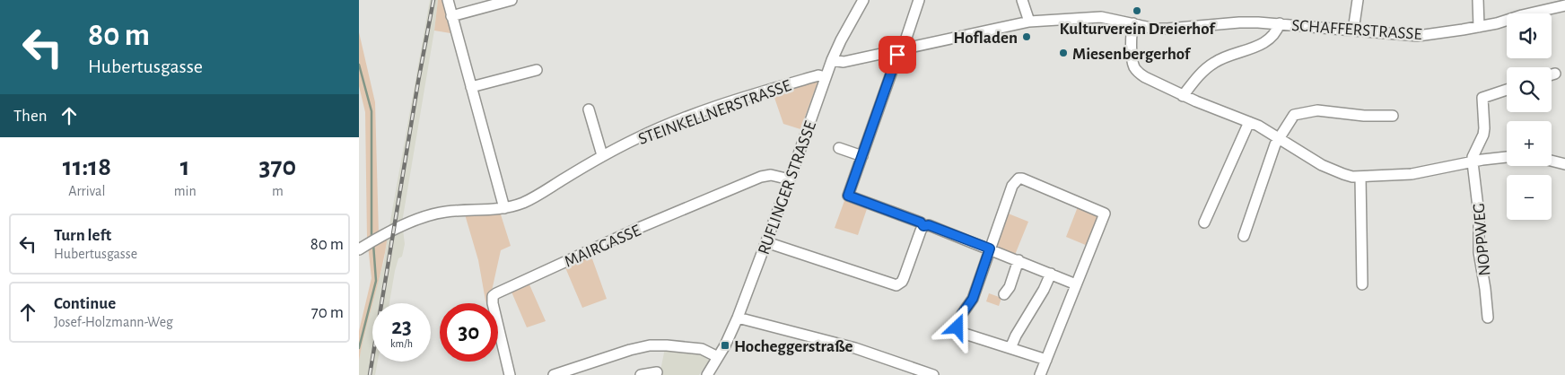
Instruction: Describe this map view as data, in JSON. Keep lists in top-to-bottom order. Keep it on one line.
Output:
{"streets":{"street":["SCHAFFERSTRASSE","STEINKELLNERSTRASSE","RUFLINGER STRASSE","NOPPWEG","MAIRGASSE"]},"crossings":[["SCHAFFERSTRASSE","RUFLINGER STRASSE"],["STEINKELLNERSTRASSE","RUFLINGER STRASSE"],["RUFLINGER STRASSE","MAIRGASSE"]],"places":{"other":["Kulturverein Dreierhof","Hofladen","Miesenbergerhof"],"transit":["Hocheggerstraße"]},"page":{"turn":["80 m","Hubertusgasse"],"map_buttons":["+","−"],"then":"Then","eta":["11:18","Arrival","1","min","370","m"],"list":[{"name":"Turn left","note":"Hubertusgasse","value":"80 m"},{"name":"Continue","note":"Josef-Holzmann-Weg","value":"70 m"}],"speed":"23 km/h","limit":"30"}}
